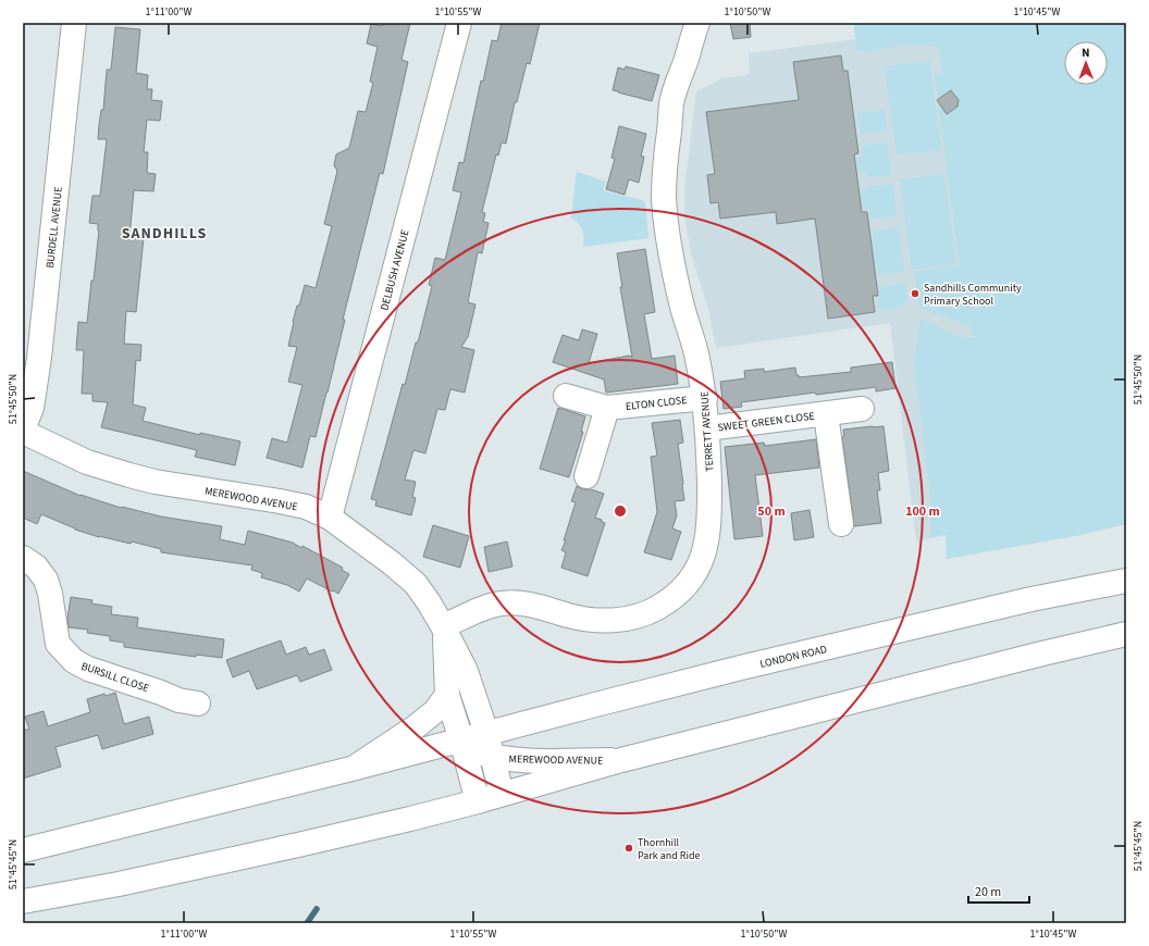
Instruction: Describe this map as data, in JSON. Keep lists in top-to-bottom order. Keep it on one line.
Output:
{"streets":{"main road":["BURDELL AVENUE","DELBUSH AVENUE","ELTON CLOSE","SWEET GREEN CLOSE","TERRETT AVENUE","MEREWOOD AVENUE","LONDON ROAD","BURSILL CLOSE"]},"crossings":[["BURDELL AVENUE","MEREWOOD AVENUE"],["DELBUSH AVENUE","MEREWOOD AVENUE"],["ELTON CLOSE","TERRETT AVENUE"],["SWEET GREEN CLOSE","TERRETT AVENUE"],["TERRETT AVENUE","MEREWOOD AVENUE"],["MEREWOOD AVENUE","LONDON ROAD"]],"districts":["SANDHILLS"],"places":["Sandhills Community Primary School","Thornhill Park and Ride"],"scale_bar":"20 m","north":"top","coordinates":["1°11'00\"W","1°10'55\"W","1°10'50\"W","1°10'45\"W","51°45'50\"N","51°45'45\"N"],"rings":["50 m","100 m"]}
